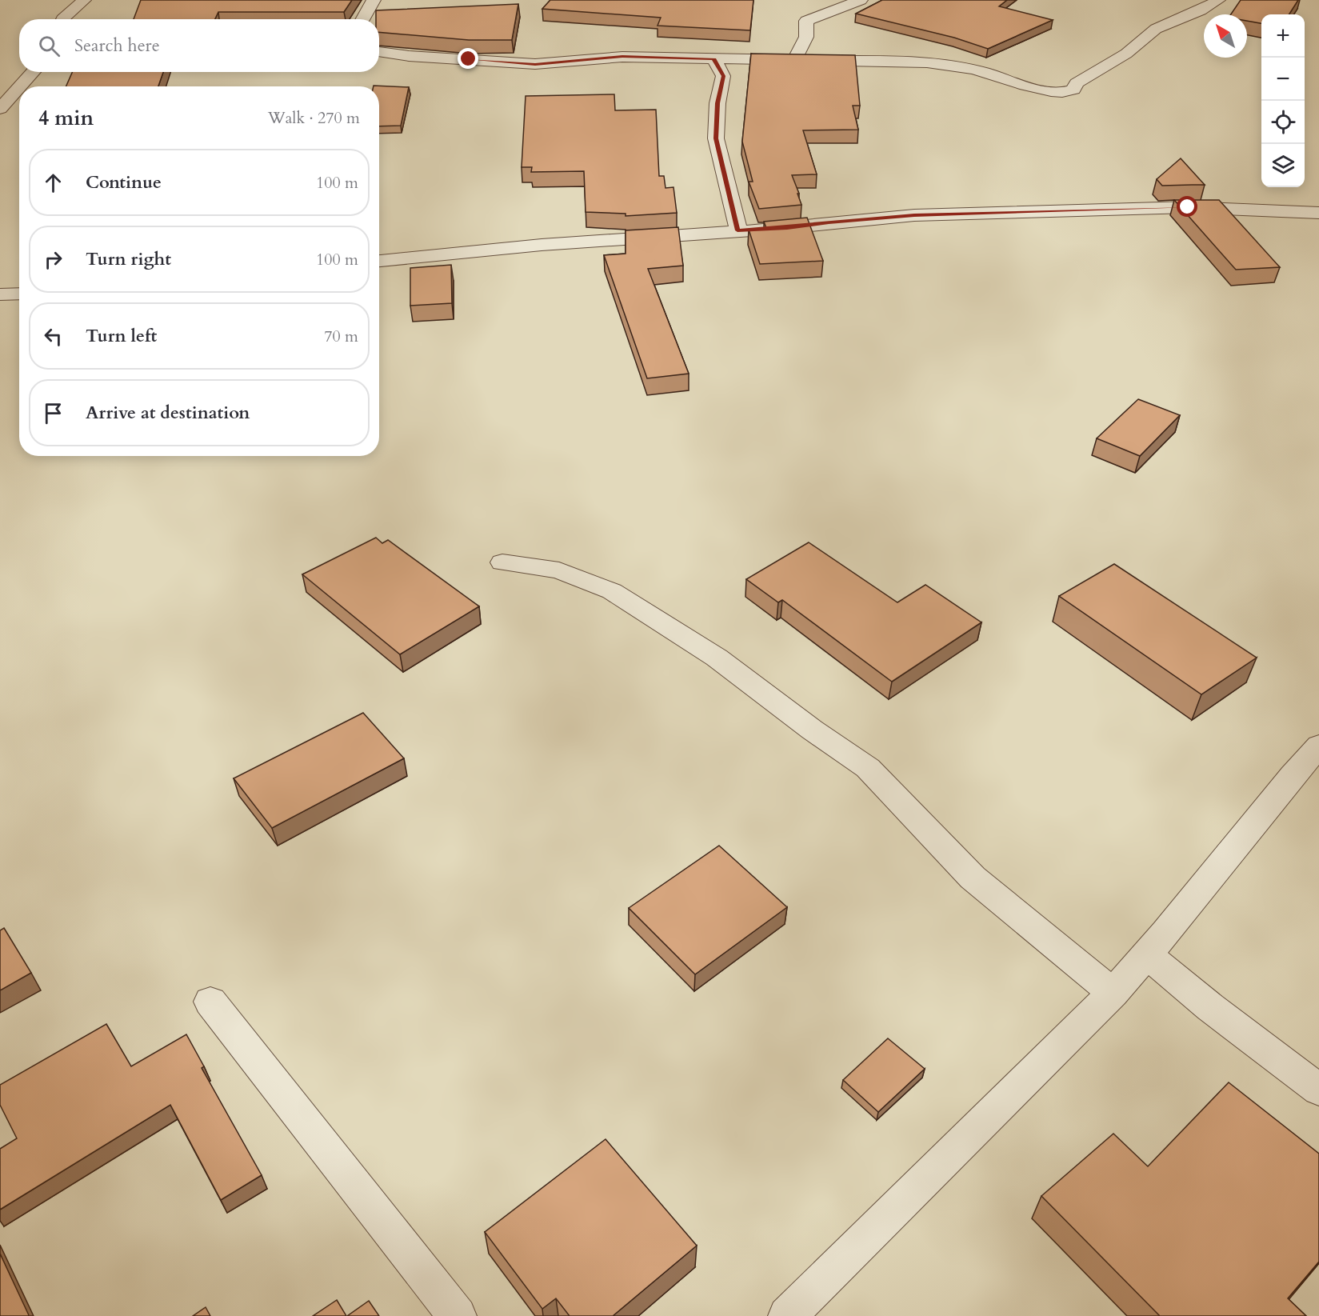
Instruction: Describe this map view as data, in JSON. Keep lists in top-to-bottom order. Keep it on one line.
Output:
{"north":"top left","page":{"map_buttons":["+","−"],"search":"Search here","heading":["4 min","Walk · 270 m"],"list":[["Continue","100 m"],["Turn right","100 m"],["Turn left","70 m"],"Arrive at destination"]}}
